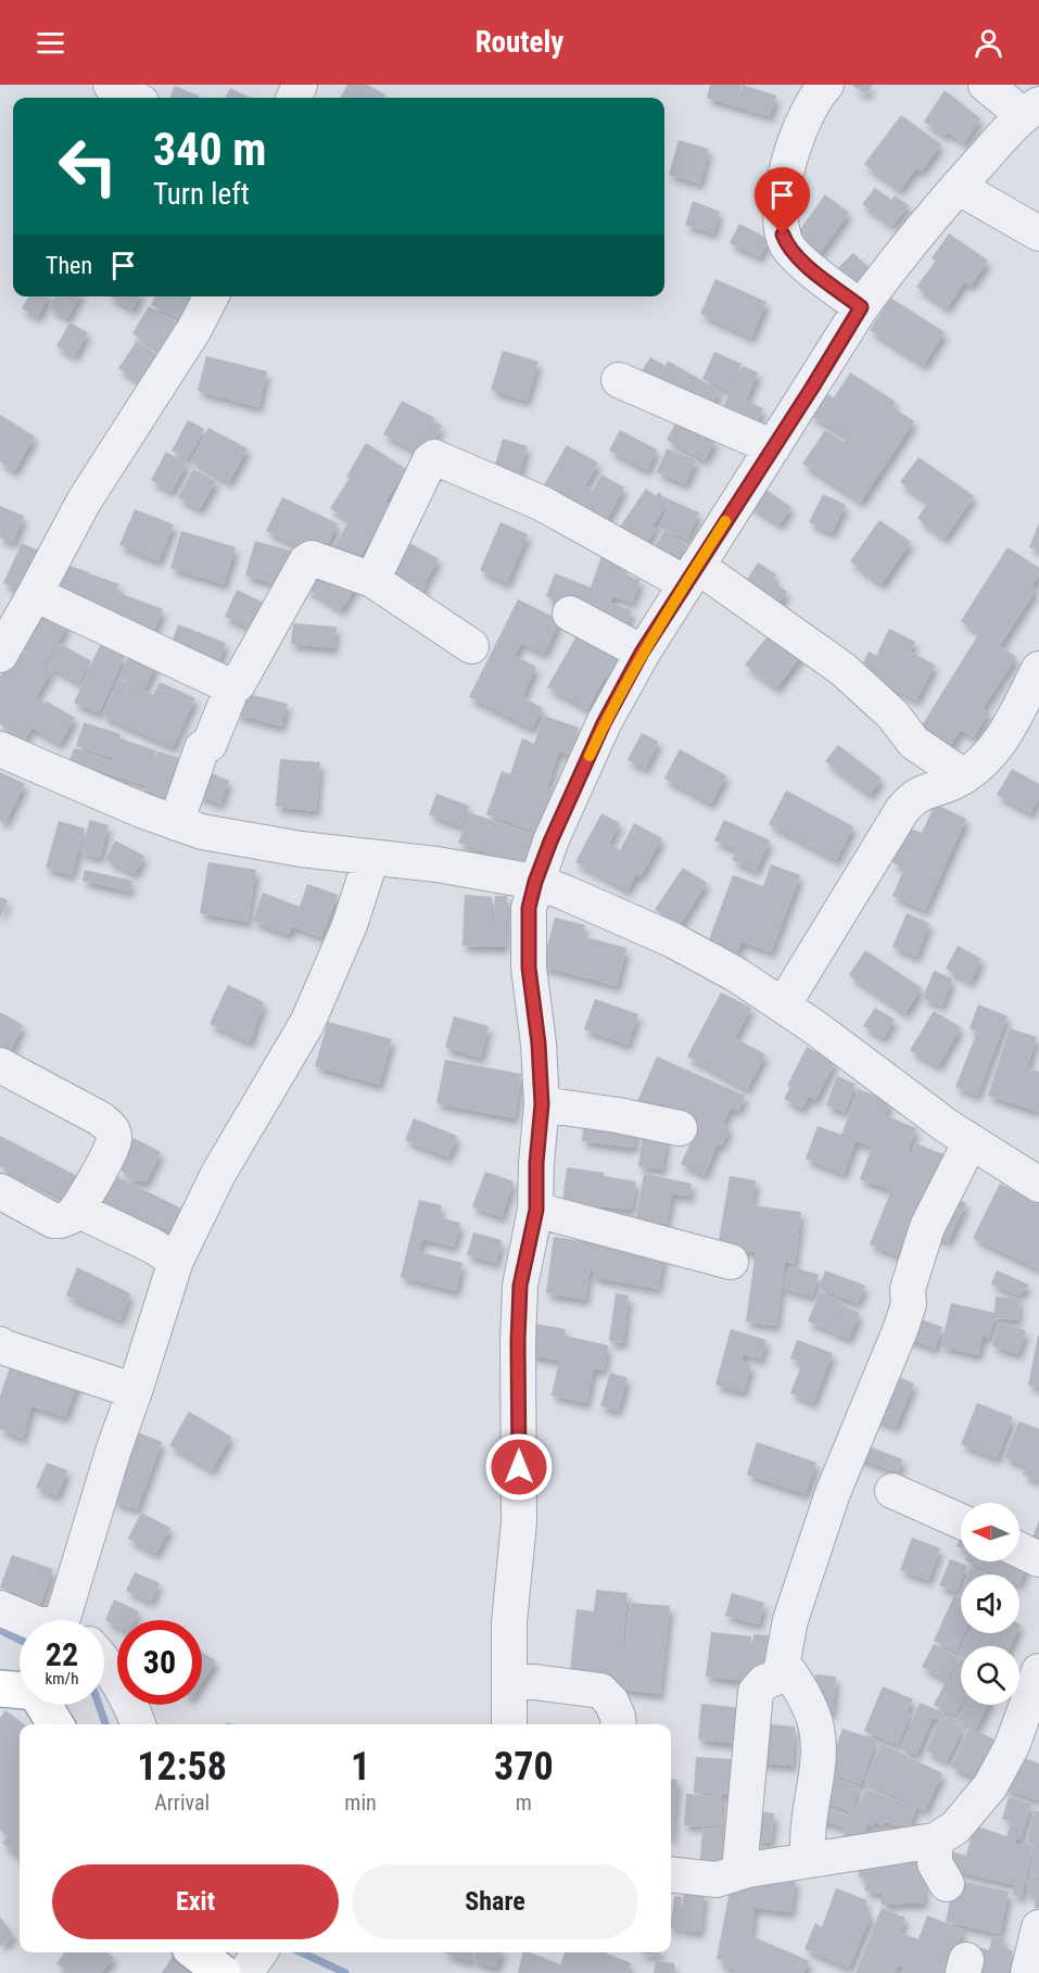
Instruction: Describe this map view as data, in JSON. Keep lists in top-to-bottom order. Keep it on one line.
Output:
{"north":"left","page":{"header":"Routely","turn":["340 m","Turn left"],"then":"Then","speed":"22 km/h","limit":"30","eta":["12:58","Arrival","1","min","370","m"],"buttons":["Exit","Share"]}}
